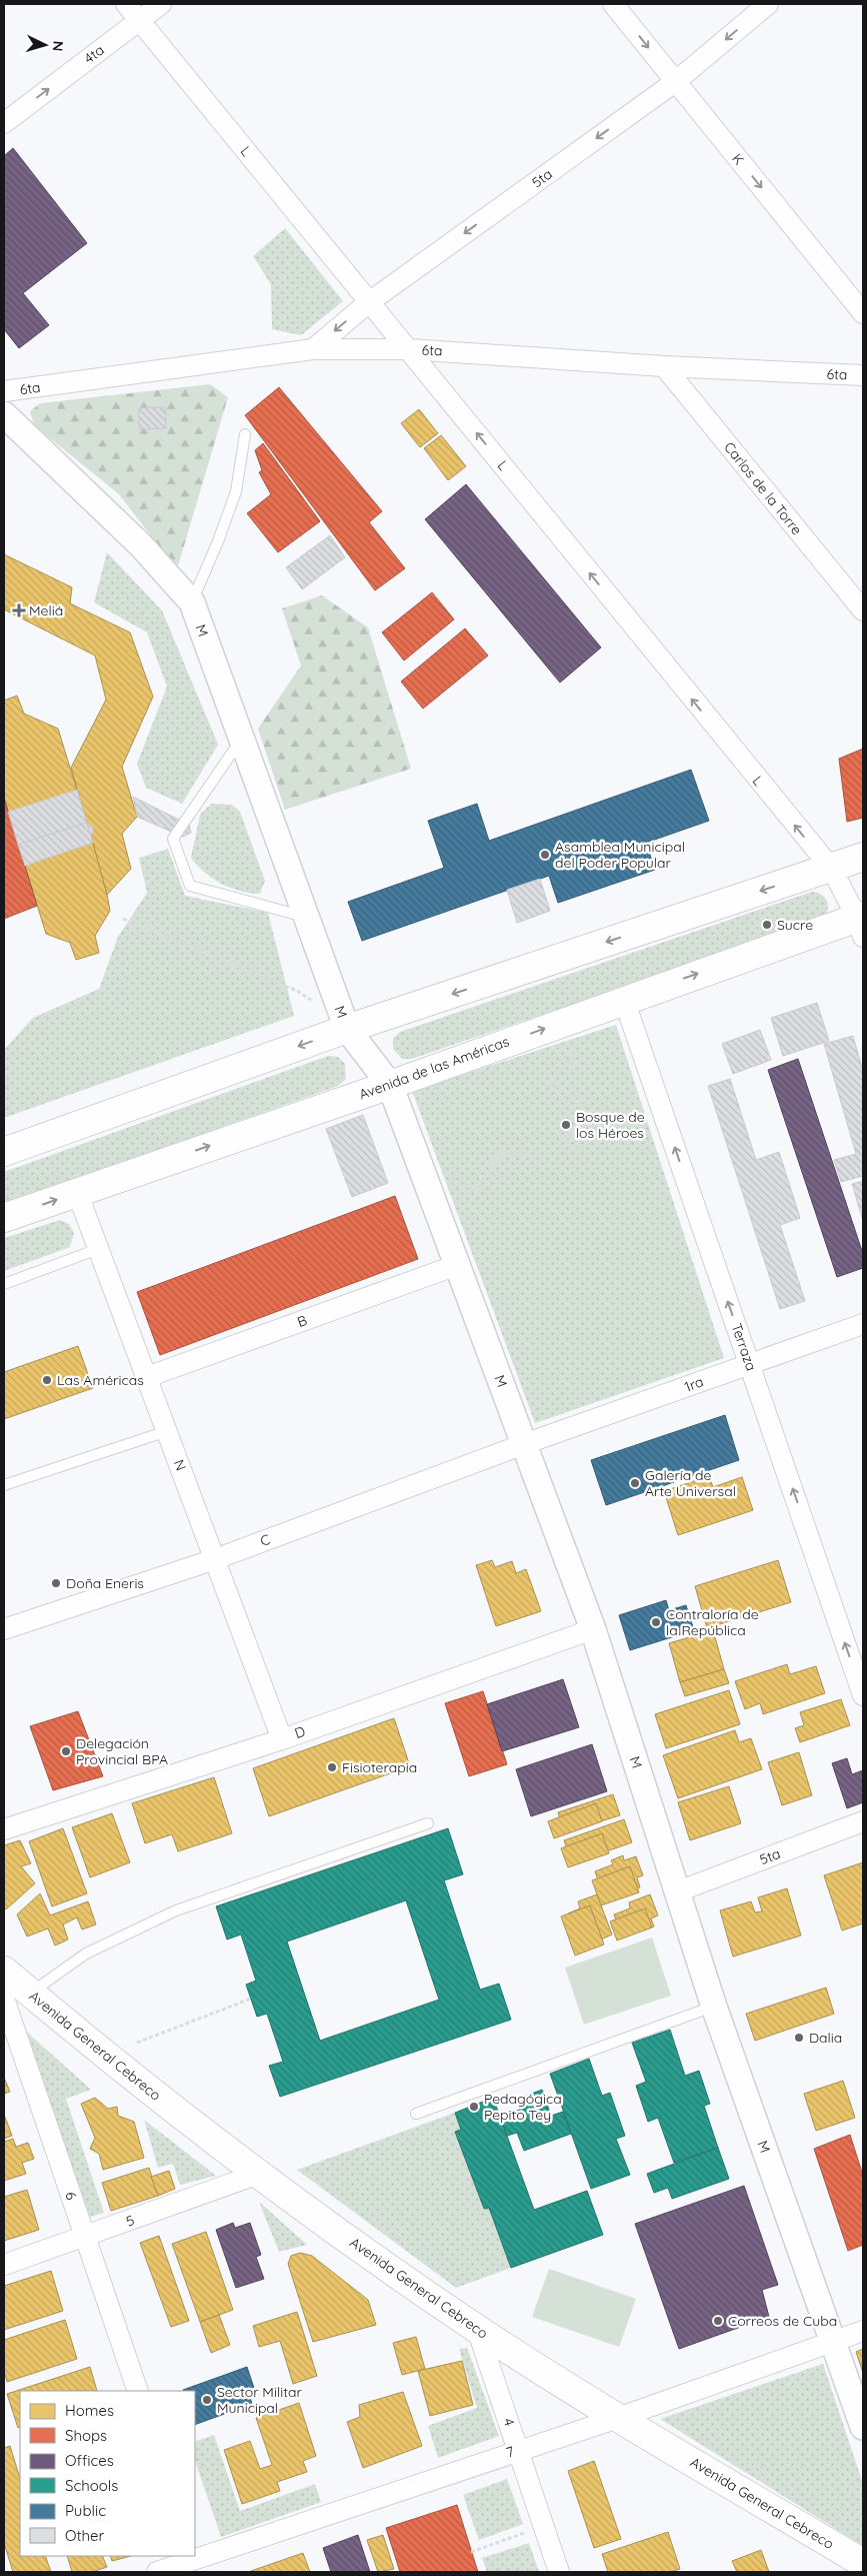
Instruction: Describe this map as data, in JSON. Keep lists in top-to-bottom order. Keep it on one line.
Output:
{"streets":{"main road":["Avenida de las Américas","Avenida General Cebreco"],"street":["4ta","L","K","5ta","6ta","Carlos de la Torre","M","B","Terraza","1ra","N","C","D","6","5","4","7"]},"crossings":[["4ta","L"],["L","5ta"],["L","6ta"],["L","Avenida de las Américas"],["K","5ta"],["5ta","6ta"],["5ta","M"],["6ta","Carlos de la Torre"],["M","Avenida de las Américas"],["M","B"],["M","1ra"],["M","C"],["M","D"],["M","7"],["Avenida de las Américas","Terraza"],["Avenida de las Américas","N"],["B","N"],["Terraza","1ra"],["1ra","C"],["N","C"],["N","D"],["Avenida General Cebreco","5"],["Avenida General Cebreco","4"],["Avenida General Cebreco","7"],["6","5"],["4","7"]],"one_way":["4ta","L","K","5ta","Terraza"],"places":{"health":["Meliá"],"other":["Asamblea Municipal del Poder Popular","Sucre","Bosque de los Héroes","Las Américas","Galería de Arte Universal","Doña Eneris","Contraloría de la República","Delegación Provincial BPA","Fisioterapia","Dalia","Pedagógica Pepito Tey","Correos de Cuba","Sector Militar Municipal"]},"legend":["Homes","Shops","Offices","Schools","Public","Other"],"north":"right"}
